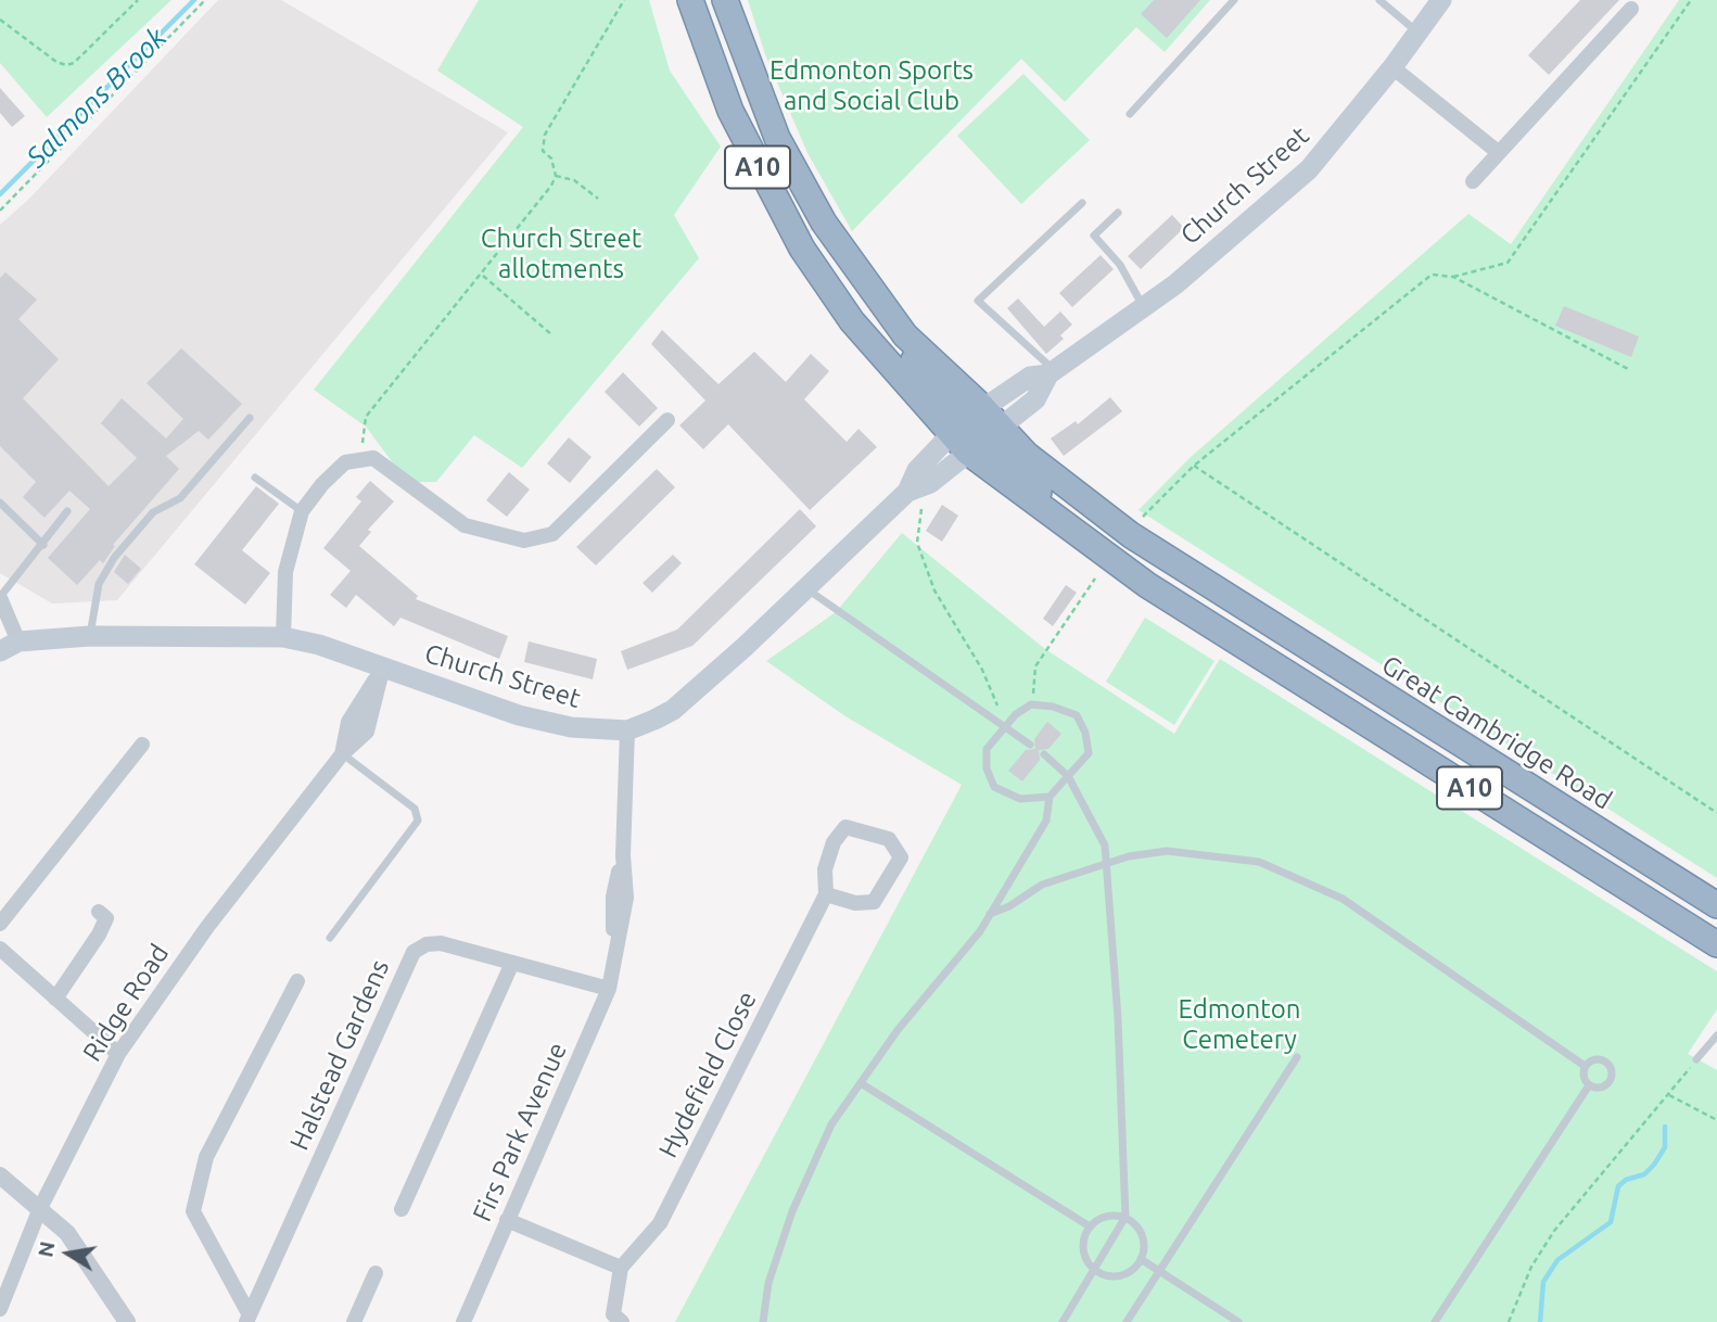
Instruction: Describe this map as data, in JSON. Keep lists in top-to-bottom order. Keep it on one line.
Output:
{"streets":{"highway":["A10","Great Cambridge Road"],"main road":["Church Street"],"street":["Ridge Road","Halstead Gardens","Hydefield Close","Firs Park Avenue"]},"crossings":[["A10","Church Street"],["A10","Great Cambridge Road"],["Church Street","Great Cambridge Road"],["Church Street","Ridge Road"],["Church Street","Firs Park Avenue"],["Halstead Gardens","Firs Park Avenue"]],"water":["Salmons Brook"],"parks":["Edmonton Sports and Social Club","Church Street allotments","Edmonton Cemetery"],"north":"left"}
